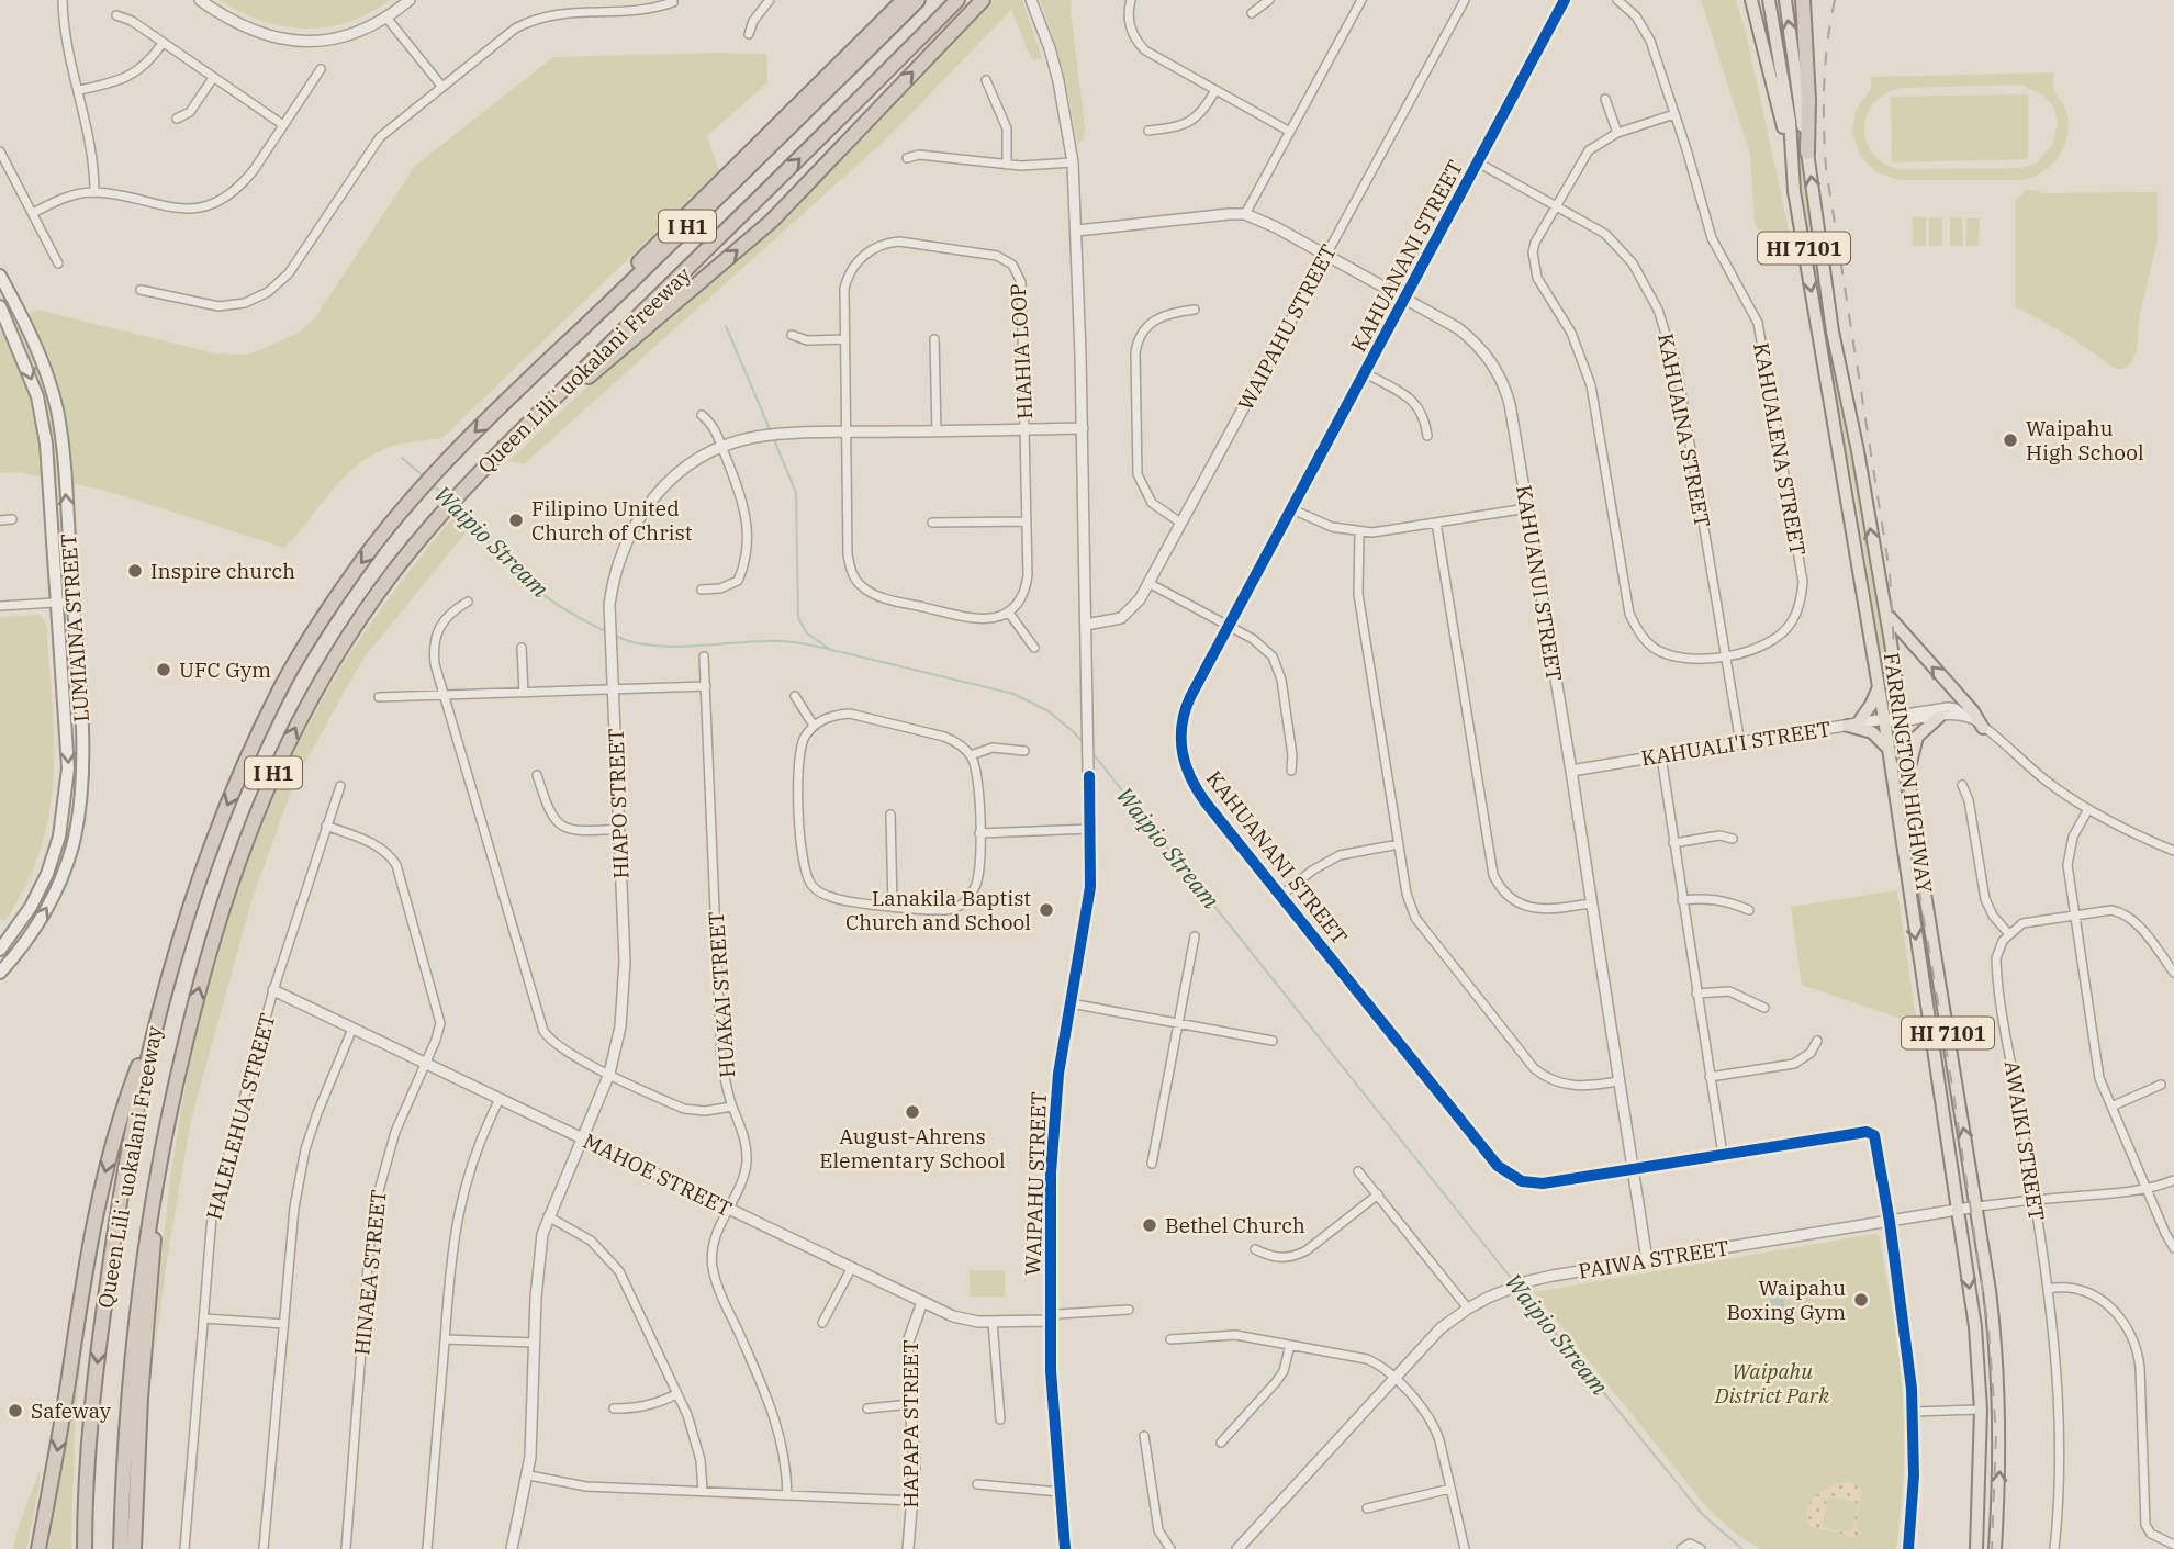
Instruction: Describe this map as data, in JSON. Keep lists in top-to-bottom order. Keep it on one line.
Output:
{"streets":{"highway":["I H1","Queen Liliʻuokalani Freeway"],"main road":["HI 7101","LUMIAINA STREET","FARRINGTON HIGHWAY"],"street":["KAHUANANI STREET","WAIPAHU STREET","HIAHIA LOOP","KAHUAINA STREET","KAHUALENA STREET","KAHUANUI STREET","KAHUALI'I STREET","HIAPO STREET","HUAKAI STREET","HALELEHUA STREET","AWAIKI STREET","MAHOE STREET","PAIWA STREET","HINAEA STREET","HAPAPA STREET"]},"crossings":[["KAHUANANI STREET","KAHUAINA STREET"],["KAHUANANI STREET","KAHUANUI STREET"],["KAHUANANI STREET","PAIWA STREET"],["WAIPAHU STREET","KAHUANUI STREET"],["WAIPAHU STREET","HIAPO STREET"],["WAIPAHU STREET","MAHOE STREET"],["HIAHIA LOOP","HIAPO STREET"],["KAHUAINA STREET","KAHUALENA STREET"],["KAHUAINA STREET","KAHUALI'I STREET"],["KAHUANUI STREET","KAHUALI'I STREET"],["KAHUANUI STREET","PAIWA STREET"],["KAHUALI'I STREET","FARRINGTON HIGHWAY"],["FARRINGTON HIGHWAY","PAIWA STREET"],["HIAPO STREET","MAHOE STREET"],["HUAKAI STREET","MAHOE STREET"],["HALELEHUA STREET","MAHOE STREET"],["HALELEHUA STREET","HINAEA STREET"],["AWAIKI STREET","PAIWA STREET"],["MAHOE STREET","HINAEA STREET"],["MAHOE STREET","HAPAPA STREET"]],"water":["Waipio Stream"],"parks":["Waipahu District Park"],"places":["Waipahu High School","Filipino United Church of Christ","Inspire church","UFC Gym","Lanakila Baptist Church and School","August-Ahrens Elementary School","Bethel Church","Waipahu Boxing Gym","Safeway"]}
